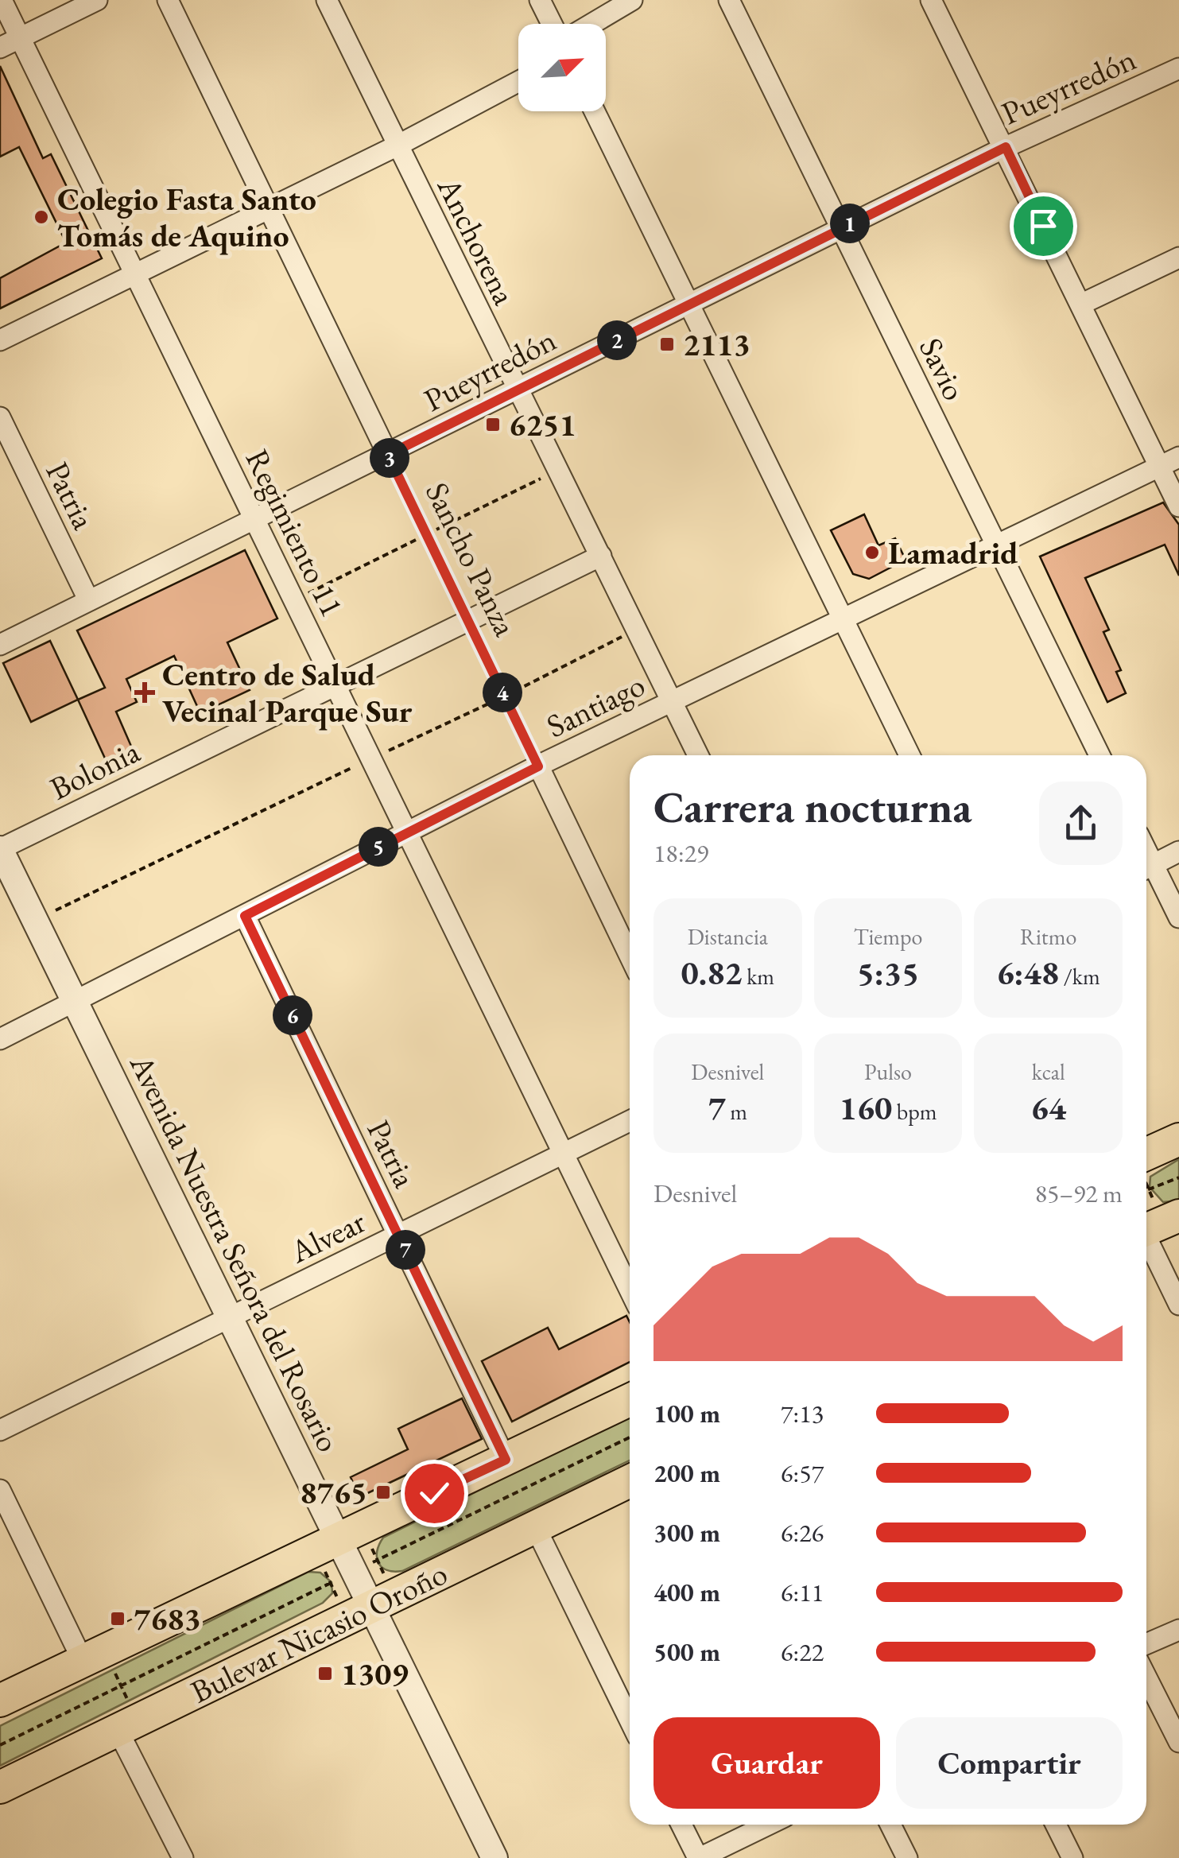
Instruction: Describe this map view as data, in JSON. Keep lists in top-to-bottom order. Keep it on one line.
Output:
{"streets":{"main road":["Bulevar Nicasio Oroño"],"street":["Pueyrredón","Anchorena","Savio","Patria","Regimiento 11","Sancho Panza","Santiago","Bolonia","Alvear","Avenida Nuestra Señora del Rosario"]},"crossings":[["Pueyrredón","Anchorena"],["Pueyrredón","Savio"],["Pueyrredón","Patria"],["Pueyrredón","Regimiento 11"],["Pueyrredón","Sancho Panza"],["Anchorena","Santiago"],["Anchorena","Bolonia"],["Savio","Santiago"],["Patria","Santiago"],["Patria","Alvear"],["Regimiento 11","Santiago"],["Regimiento 11","Bolonia"],["Regimiento 11","Alvear"],["Sancho Panza","Santiago"],["Sancho Panza","Bolonia"],["Santiago","Avenida Nuestra Señora del Rosario"],["Bolonia","Avenida Nuestra Señora del Rosario"],["Alvear","Avenida Nuestra Señora del Rosario"],["Avenida Nuestra Señora del Rosario","Bulevar Nicasio Oroño"]],"places":{"other":["Colegio Fasta Santo Tomás de Aquino","Lamadrid"],"transit":["2113","6251","8765","7683","1309"],"health":["Centro de Salud Vecinal Parque Sur"]},"north":"top right","page":{"pins":["1","2","3","4","5","6","7"],"heading":["Carrera nocturna","18:29"],"stats":[["Distancia","0.82 km"],["Tiempo","5:35"],["Ritmo","6:48 /km"],["Desnivel","7 m"],["Pulso","160 bpm"],["kcal","64"]],"chart":["Desnivel","85–92 m"],"list":[{"name":"100 m","note":"7:13"},{"name":"200 m","note":"6:57"},{"name":"300 m","note":"6:26"},{"name":"400 m","note":"6:11"},{"name":"500 m","note":"6:22"}],"buttons":["Guardar","Compartir"]}}
